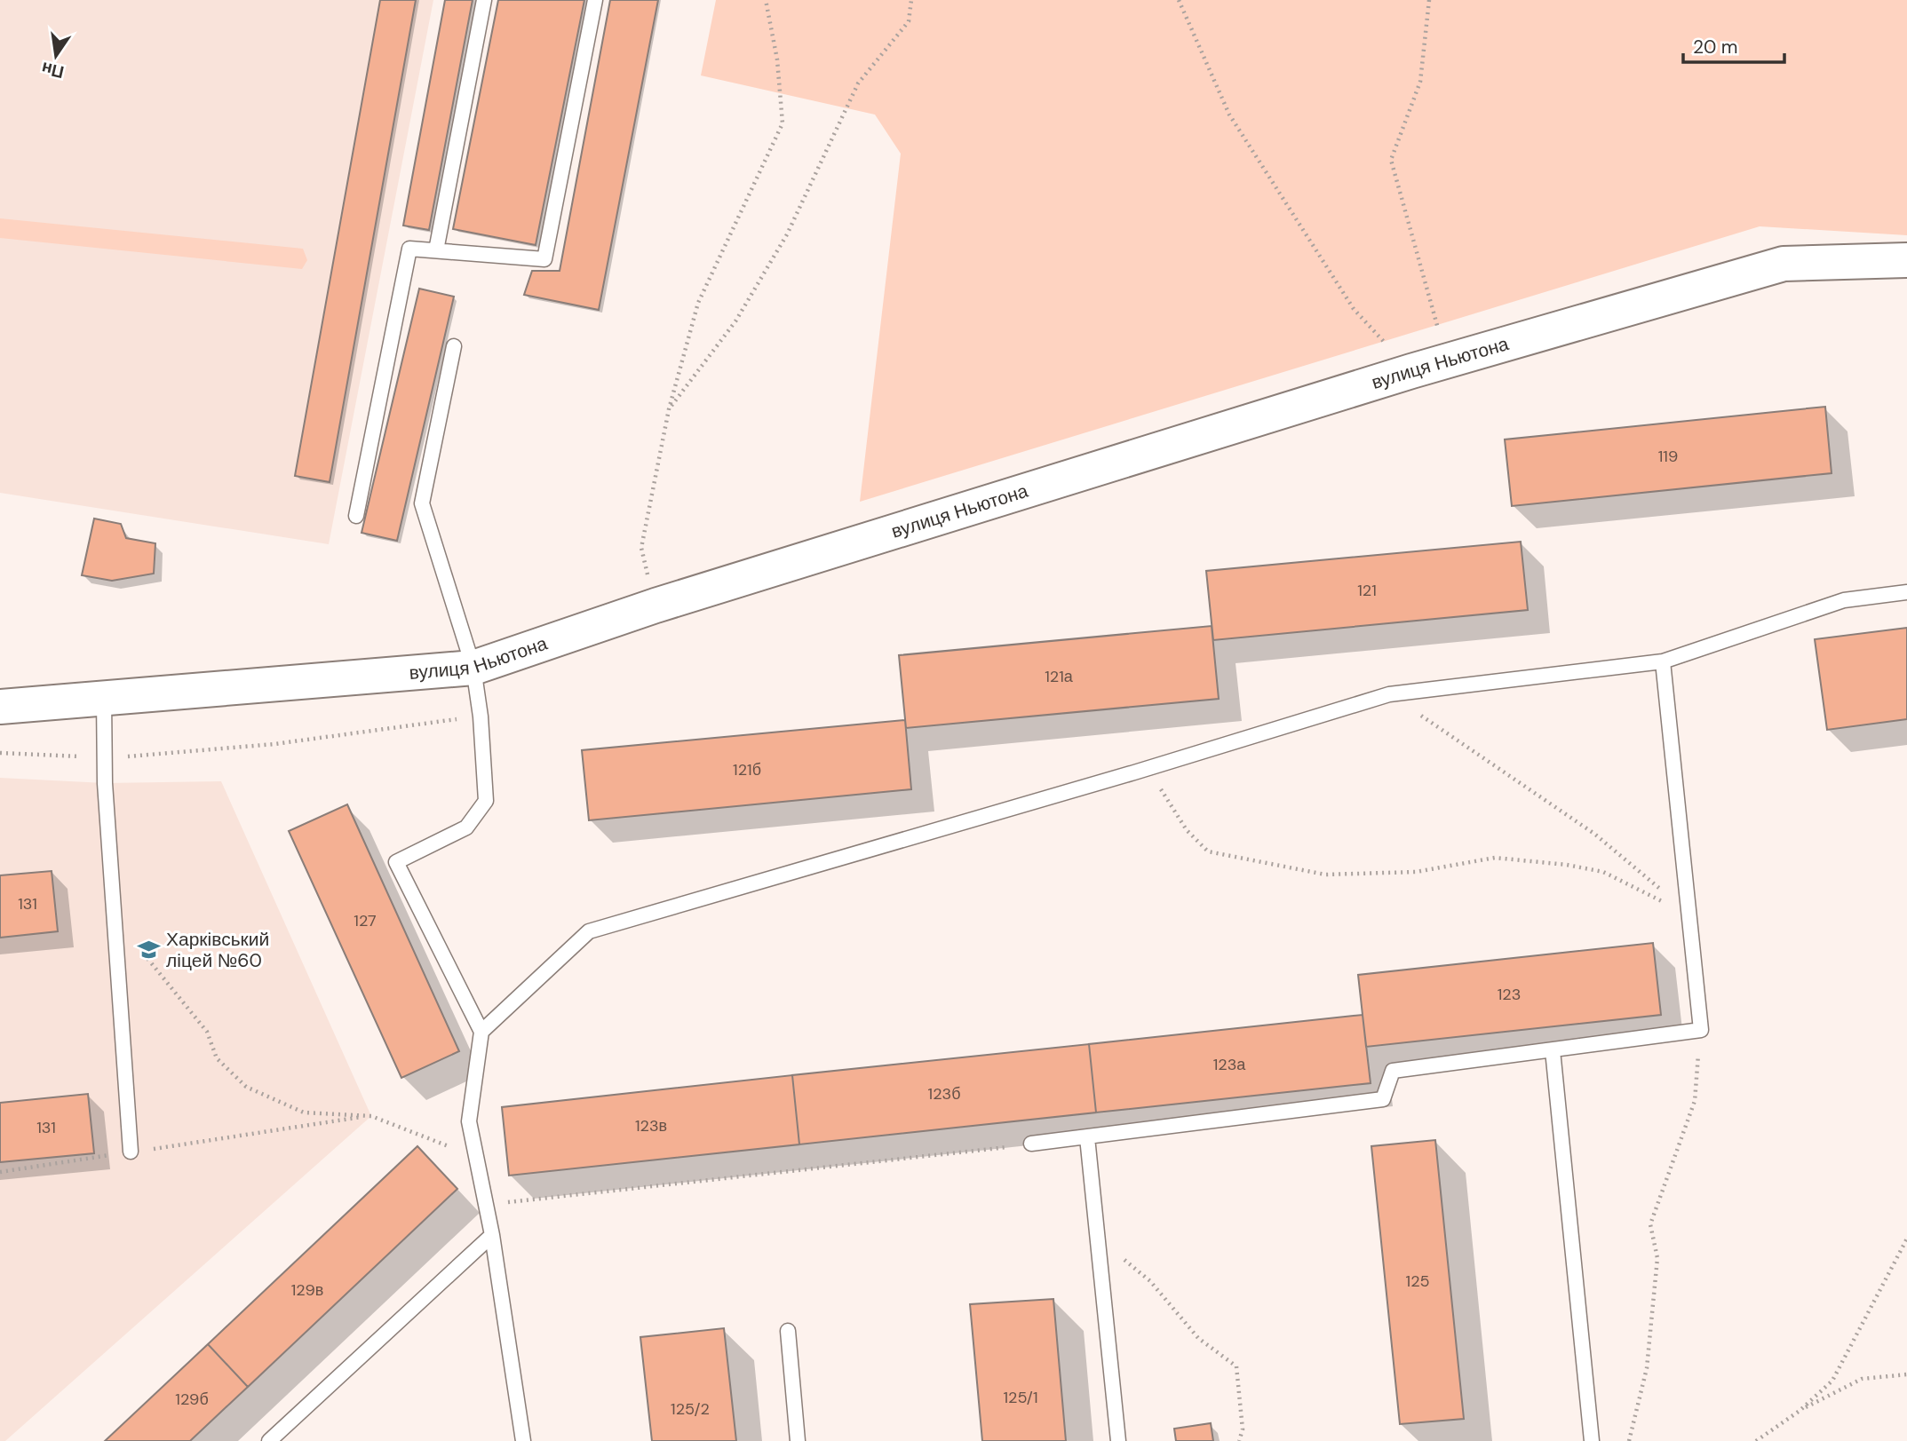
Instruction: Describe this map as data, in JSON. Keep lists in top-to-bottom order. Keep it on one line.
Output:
{"streets":{"street":["вулиця Ньютона"]},"places":{"school or university":["Харківський ліцей №60"]},"house_numbers":["119","121","121а","121б","131","127","123","123а","123б","123в","131","125","129в","125/1","129б","125/2"],"scale_bar":"20 m","north":"bottom"}
